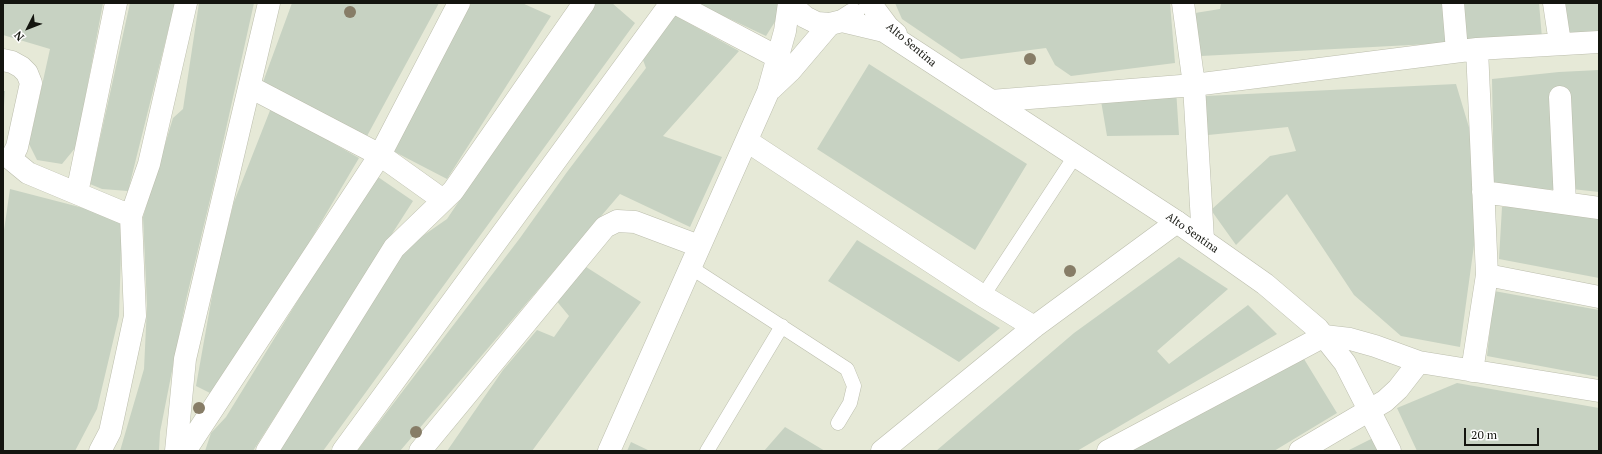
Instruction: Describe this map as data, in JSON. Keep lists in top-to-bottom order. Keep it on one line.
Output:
{"streets":{"street":["Alto Sentina"]},"scale_bar":"20 m","north":"bottom left"}
